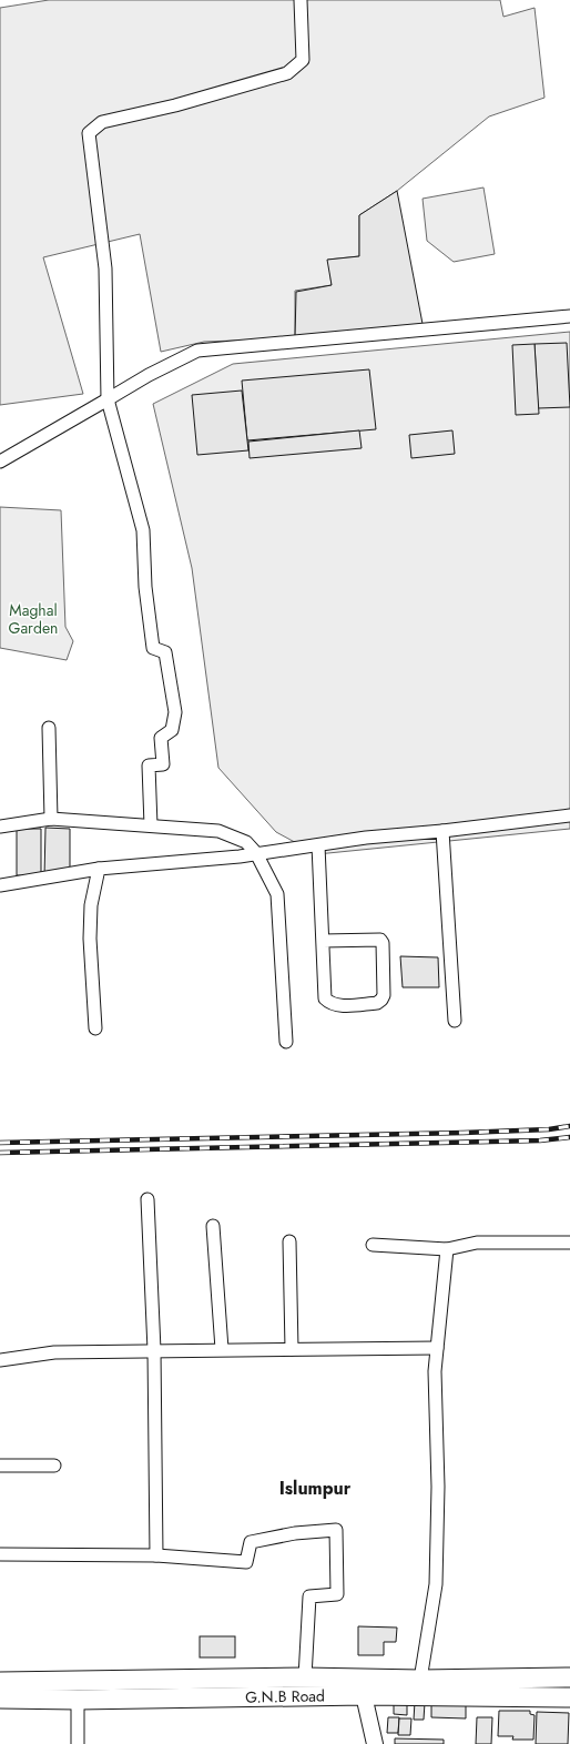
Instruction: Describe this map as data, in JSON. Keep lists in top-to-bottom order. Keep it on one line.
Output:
{"streets":{"main road":["G.N.B Road"]},"districts":["Islumpur"],"parks":["Maghal Garden"]}
